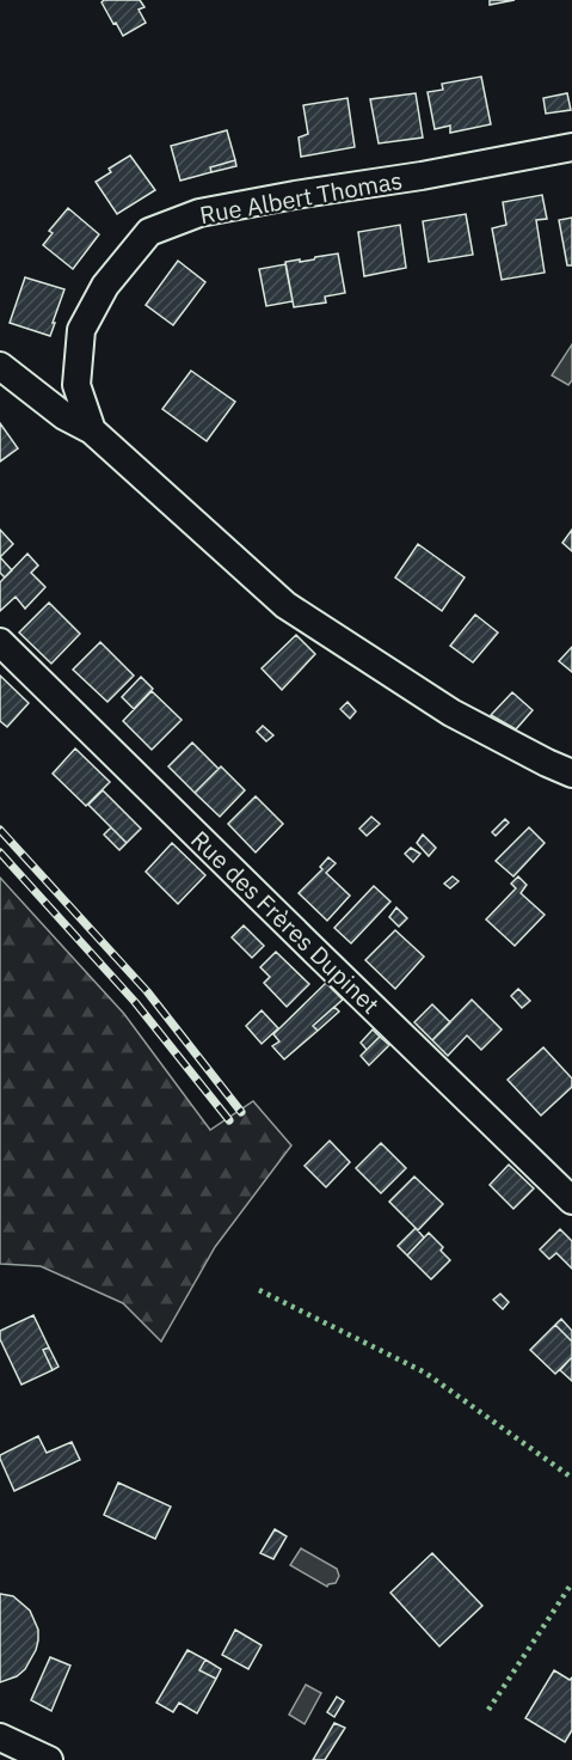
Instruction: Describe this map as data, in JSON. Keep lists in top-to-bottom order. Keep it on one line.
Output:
{"streets":{"street":["Rue Albert Thomas","Rue des Frères Dupinet"]}}
